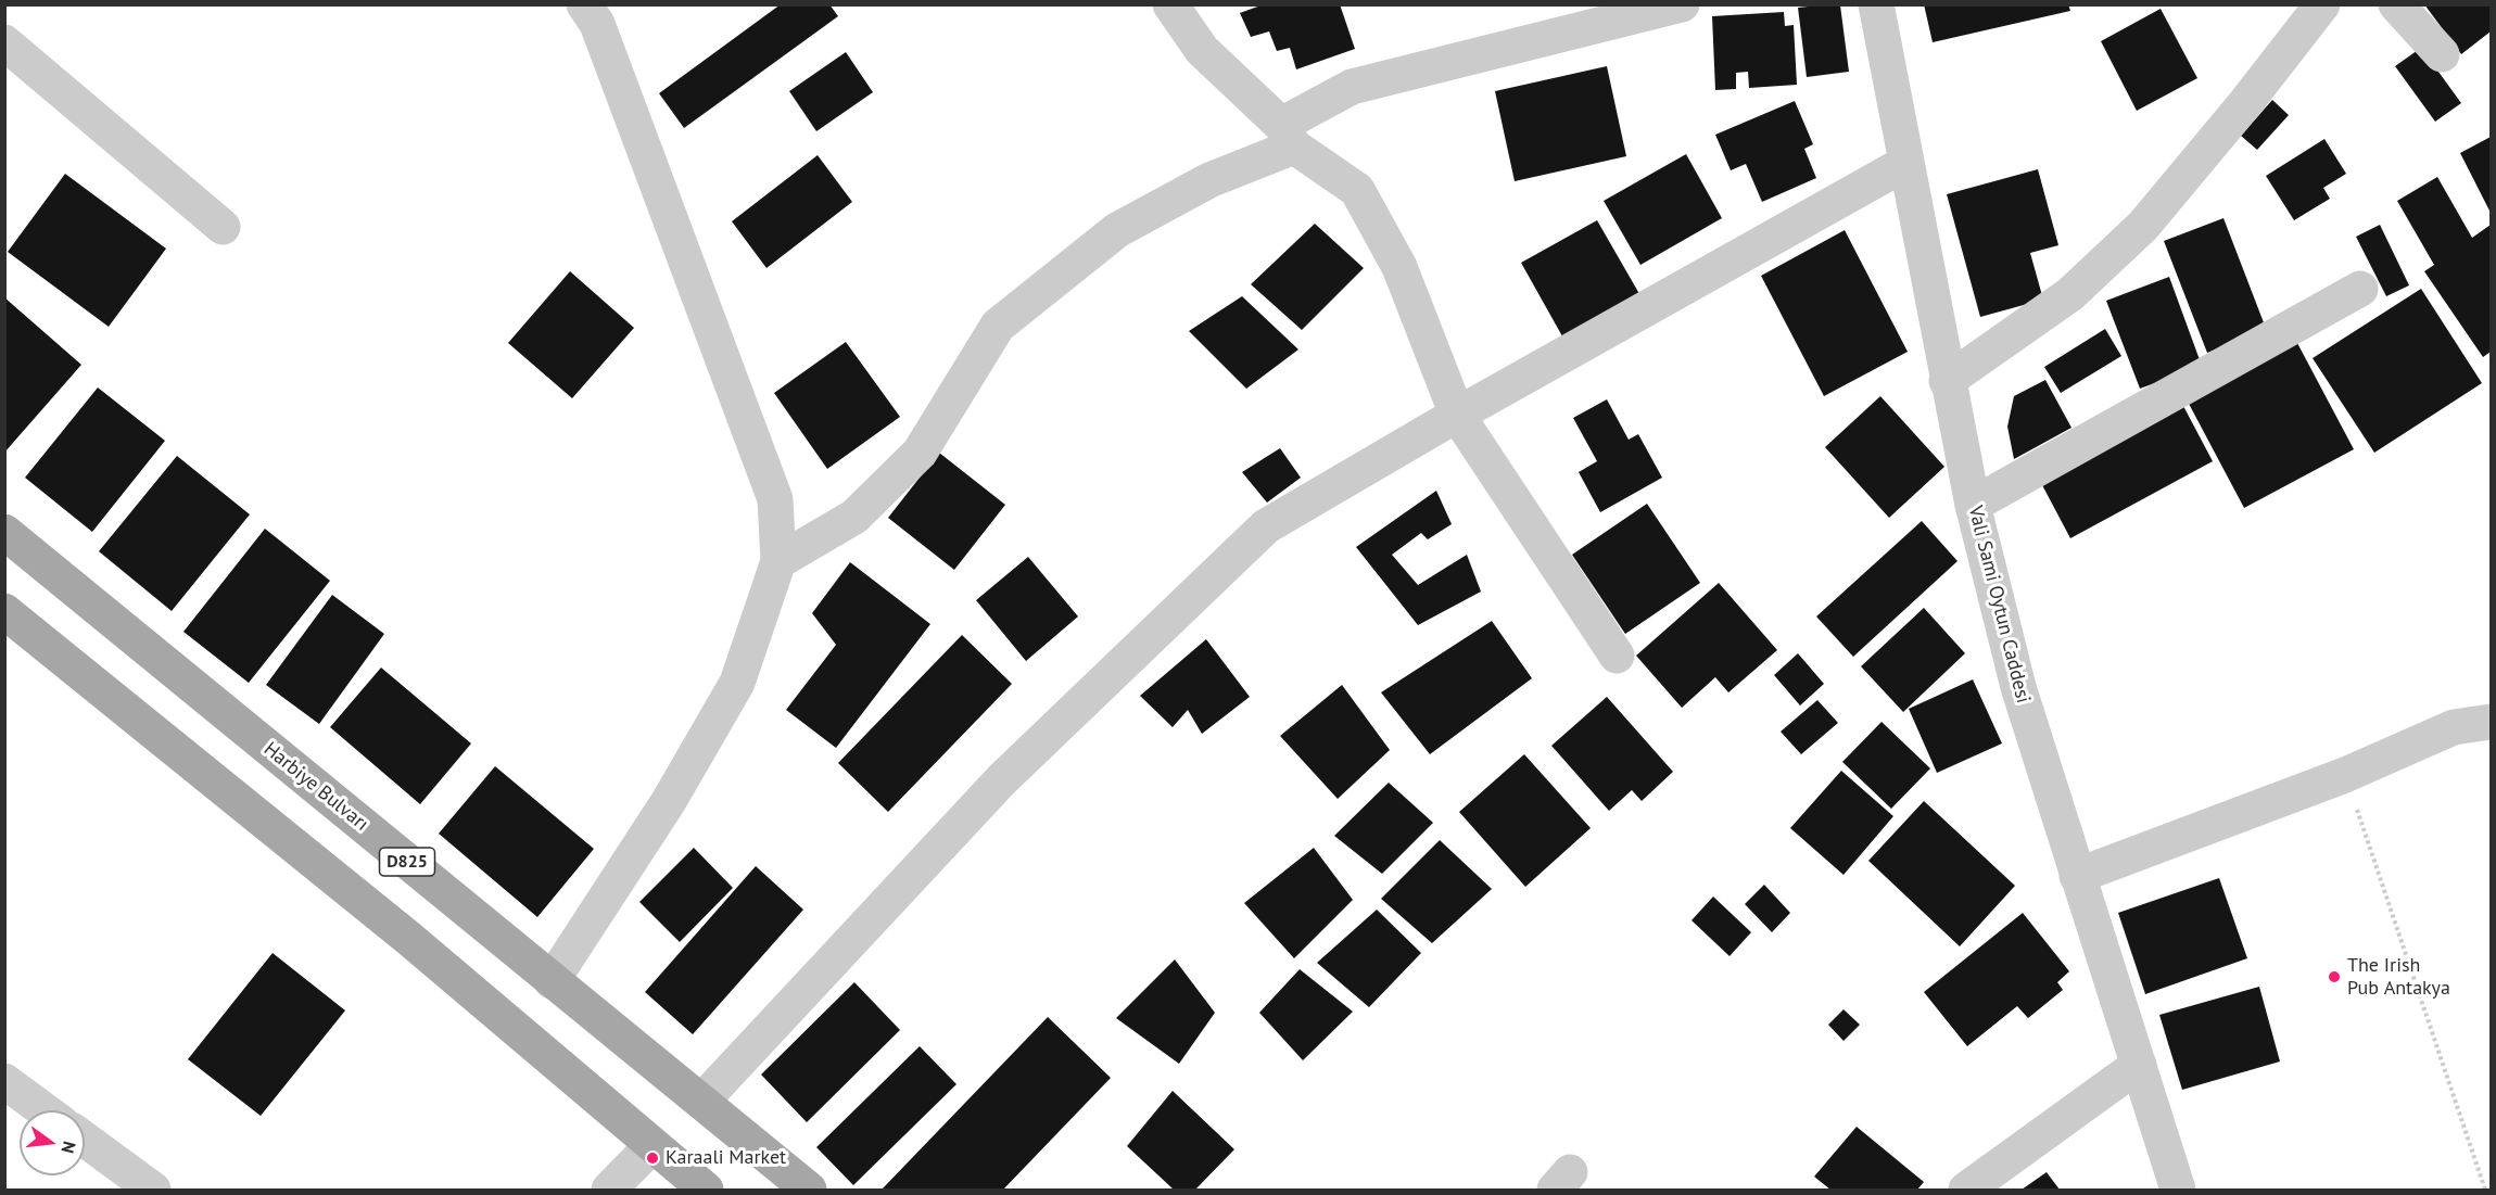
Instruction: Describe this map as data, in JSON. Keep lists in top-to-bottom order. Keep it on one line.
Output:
{"streets":{"main road":["Harbiye Bulvarı","D825"],"street":["Vali Sami Oytun Caddesi"]},"places":["The Irish Pub Antakya","Karaali Market"],"north":"right"}
